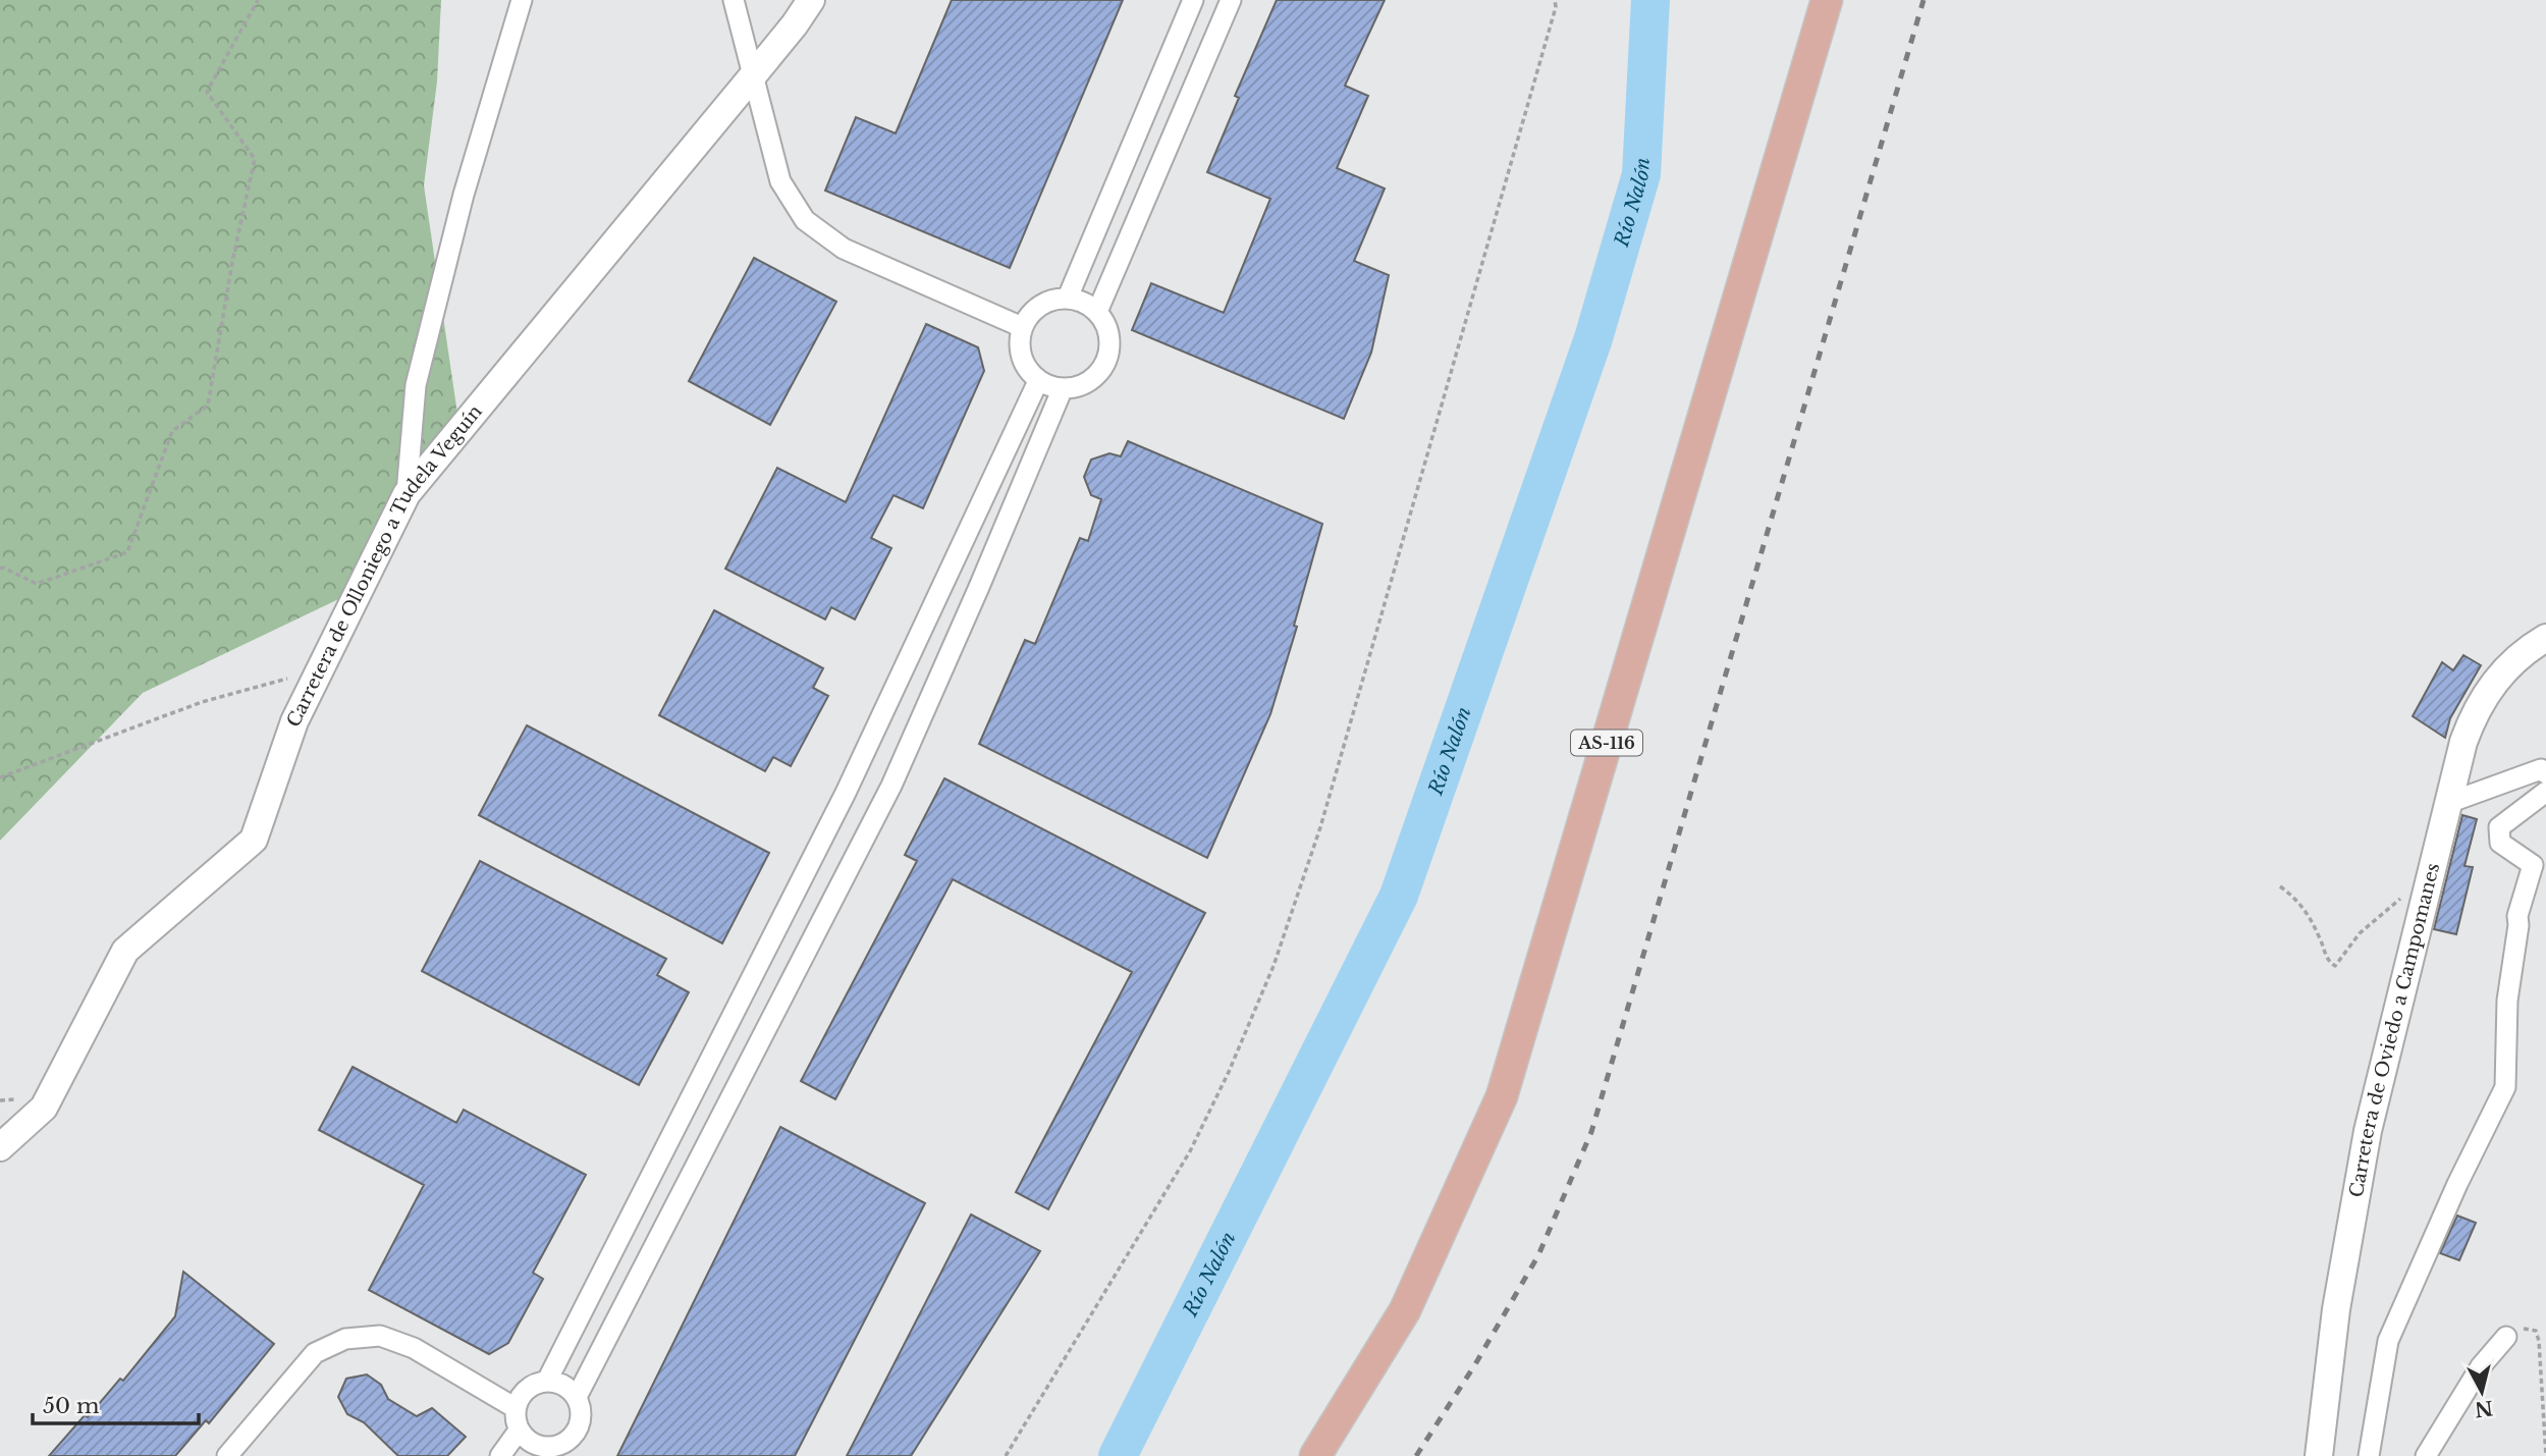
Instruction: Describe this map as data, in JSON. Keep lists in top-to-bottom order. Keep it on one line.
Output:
{"streets":{"main road":["AS-116"],"street":["Carretera de Olloniego a Tudela Veguín","Carretera de Oviedo a Campomanes"]},"water":["Río Nalón"],"scale_bar":"50 m","north":"bottom"}
